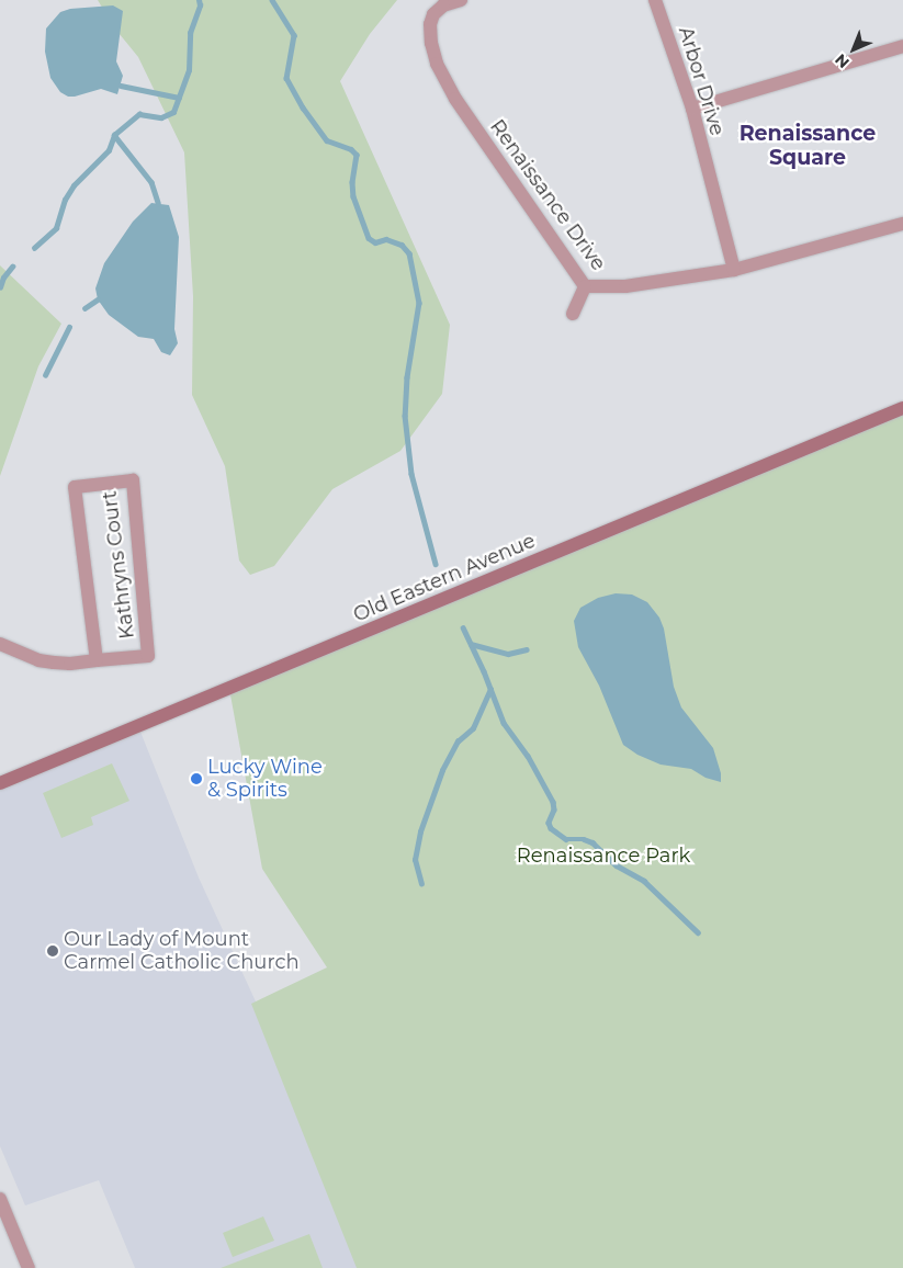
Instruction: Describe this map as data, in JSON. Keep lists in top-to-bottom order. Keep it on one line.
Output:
{"streets":{"street":["Arbor Drive","Renaissance Drive","Kathryns Court","Old Eastern Avenue"]},"crossings":[["Arbor Drive","Renaissance Drive"]],"districts":["Renaissance Square"],"parks":["Renaissance Park"],"places":["Lucky Wine & Spirits","Our Lady of Mount Carmel Catholic Church"],"north":"bottom left"}
